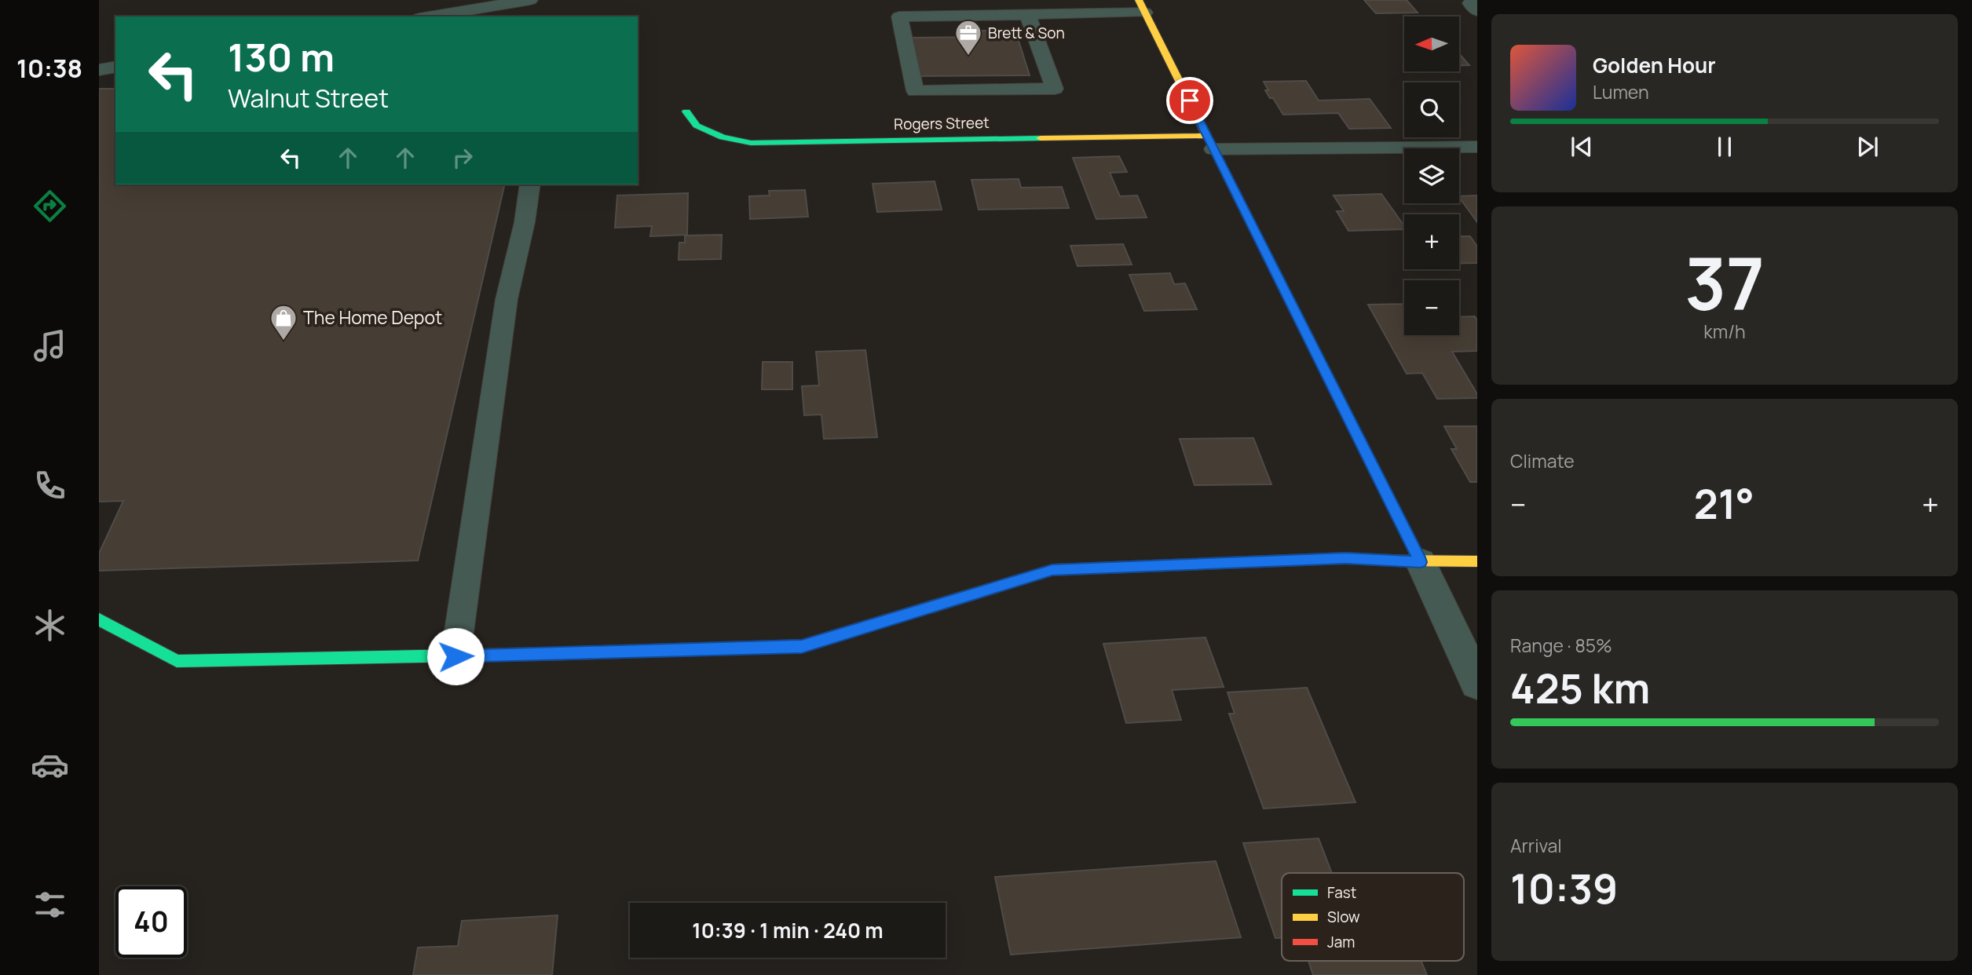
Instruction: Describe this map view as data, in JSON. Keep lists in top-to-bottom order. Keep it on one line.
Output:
{"streets":{"street":["Rogers Street"]},"places":{"office":["Brett & Son"],"shop":["The Home Depot"]},"legend":["Fast","Slow","Jam"],"north":"left","page":{"tabs":"10:38","map_buttons":["+","−"],"turn":["130 m","Walnut Street"],"song":["Golden Hour","Lumen"],"tile":[["37","km/h"],"Climate",["Range · 85%","425 km"],["Arrival","10:39"]],"heat":["−","21°","+"],"limit":"40","trip":"10:39 · 1 min · 240 m"}}
